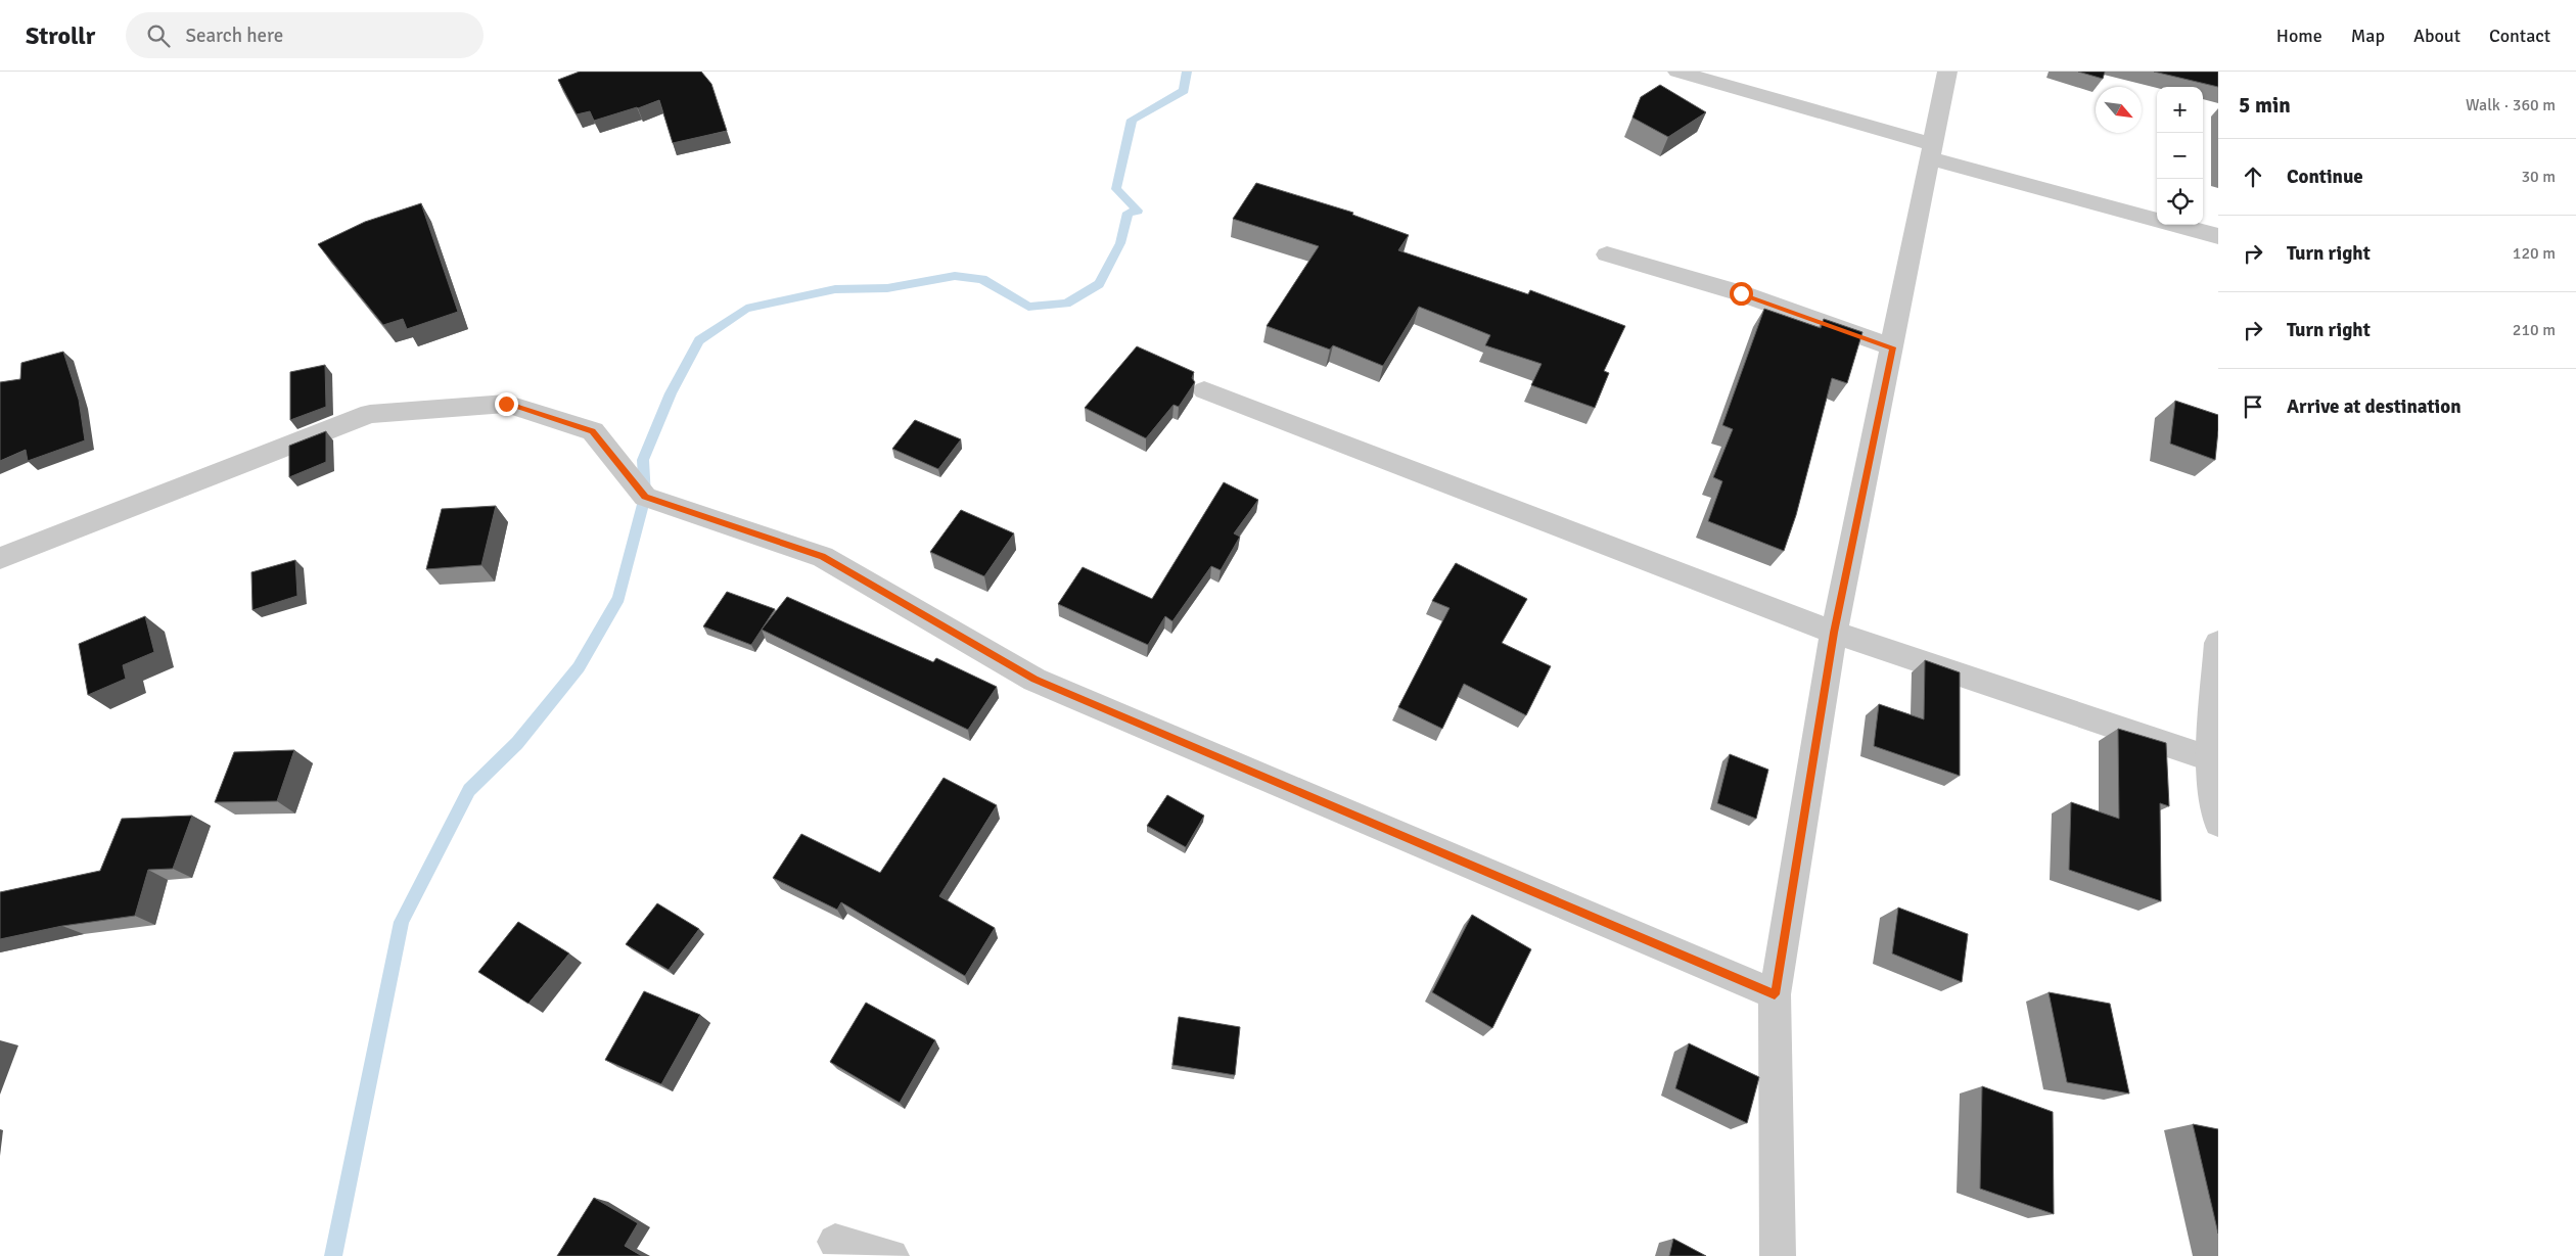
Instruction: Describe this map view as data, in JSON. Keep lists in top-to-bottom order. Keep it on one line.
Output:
{"north":"bottom right","page":{"header":"Strollr","search":"Search here","nav":["Home","Map","About","Contact"],"heading":["5 min","Walk · 360 m"],"map_buttons":["+","−"],"list":[["Continue","30 m"],["Turn right","120 m"],["Turn right","210 m"],"Arrive at destination"]}}
